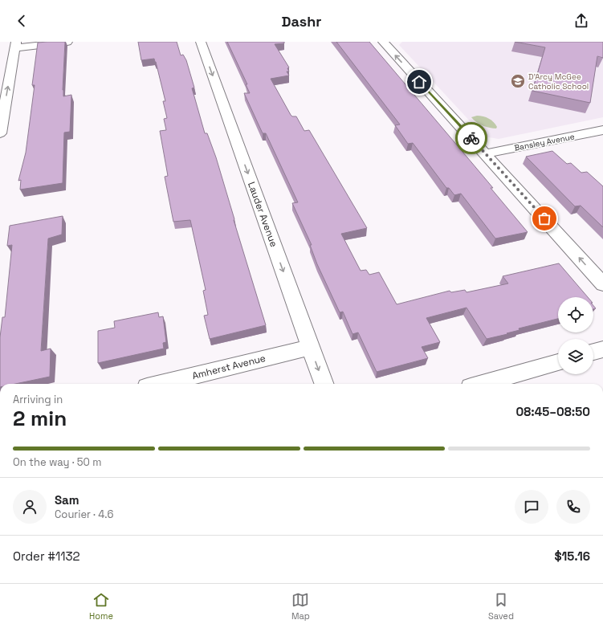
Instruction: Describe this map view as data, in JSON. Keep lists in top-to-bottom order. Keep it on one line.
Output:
{"streets":{"street":["Bansley Avenue","Lauder Avenue","Amherst Avenue"]},"crossings":[["Lauder Avenue","Amherst Avenue"]],"one_way":["Lauder Avenue"],"places":{"school or university":["D'Arcy McGee Catholic School"]},"page":{"header":"Dashr","heading":["2 min","Arriving in","08:45–08:50"],"panel":["Sam","Courier · 4.6","Order #1132","$15.16"],"bar":"On the way · 50 m","tabs":["Home","Map","Saved"]}}
